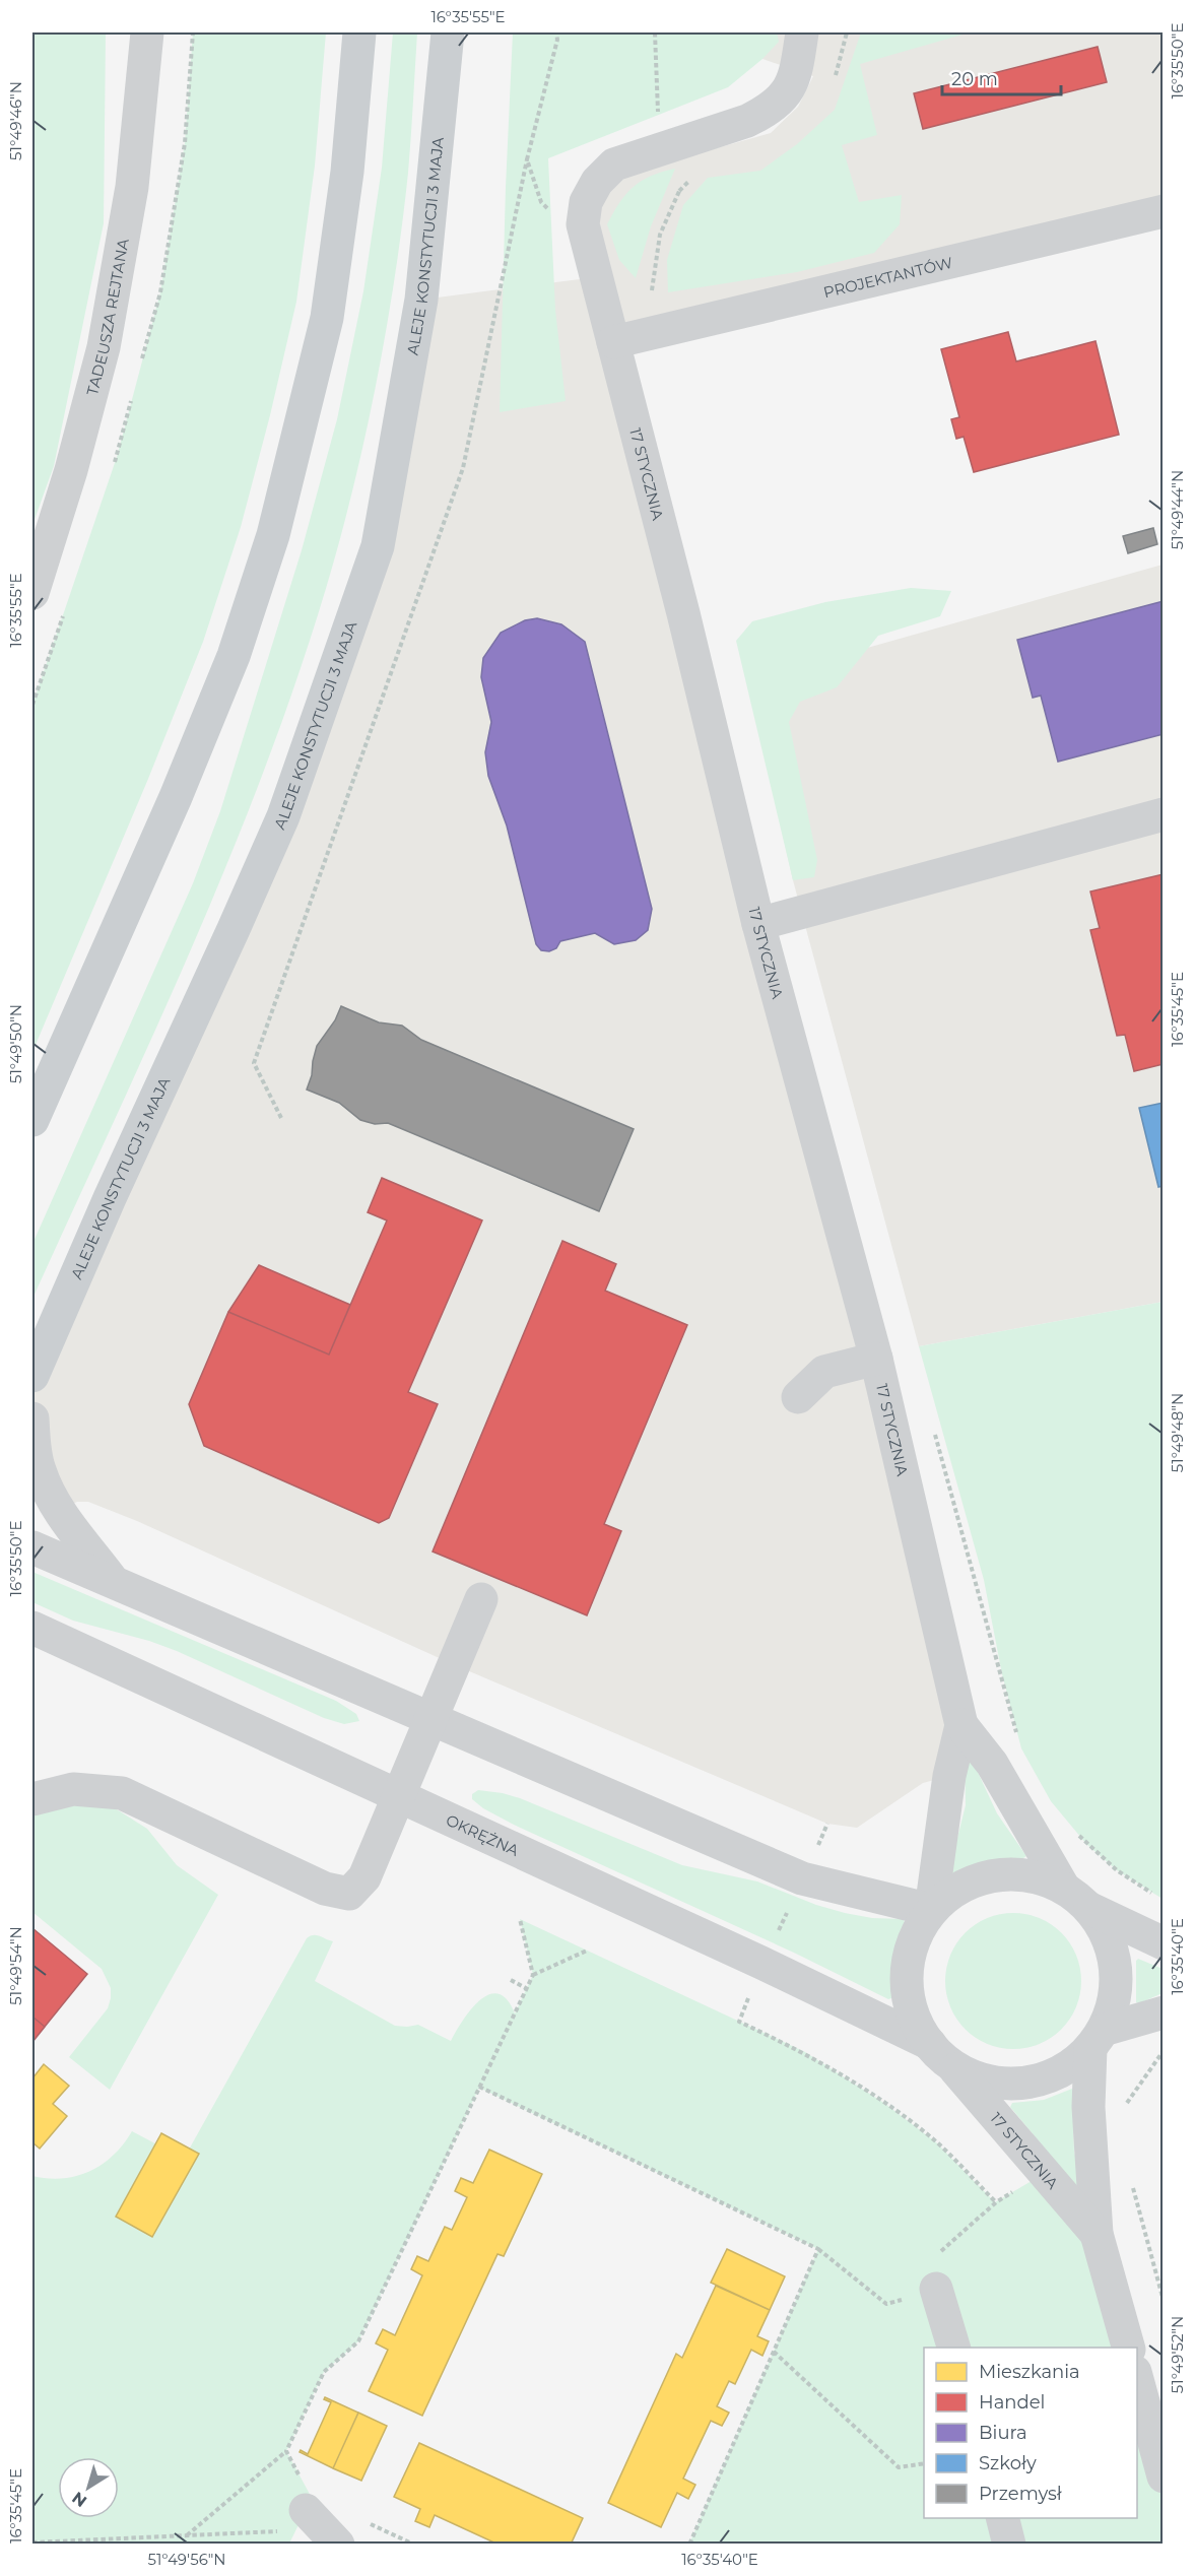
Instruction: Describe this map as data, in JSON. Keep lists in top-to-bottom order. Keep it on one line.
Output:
{"streets":{"main road":["ALEJE KONSTYTUCJI 3 MAJA"],"street":["PROJEKTANTÓW","TADEUSZA REJTANA","17 STYCZNIA","OKRĘŻNA"]},"crossings":[["PROJEKTANTÓW","17 STYCZNIA"],["17 STYCZNIA","OKRĘŻNA"]],"legend":["Mieszkania","Handel","Biura","Szkoły","Przemysł"],"scale_bar":"20 m","north":"bottom left","coordinates":["16°35'55\"E","16°35'50\"E","51°49'46\"N","51°49'44\"N","16°35'45\"E","51°49'50\"N","51°49'48\"N","16°35'40\"E","51°49'54\"N","51°49'52\"N","51°49'56\"N"]}
